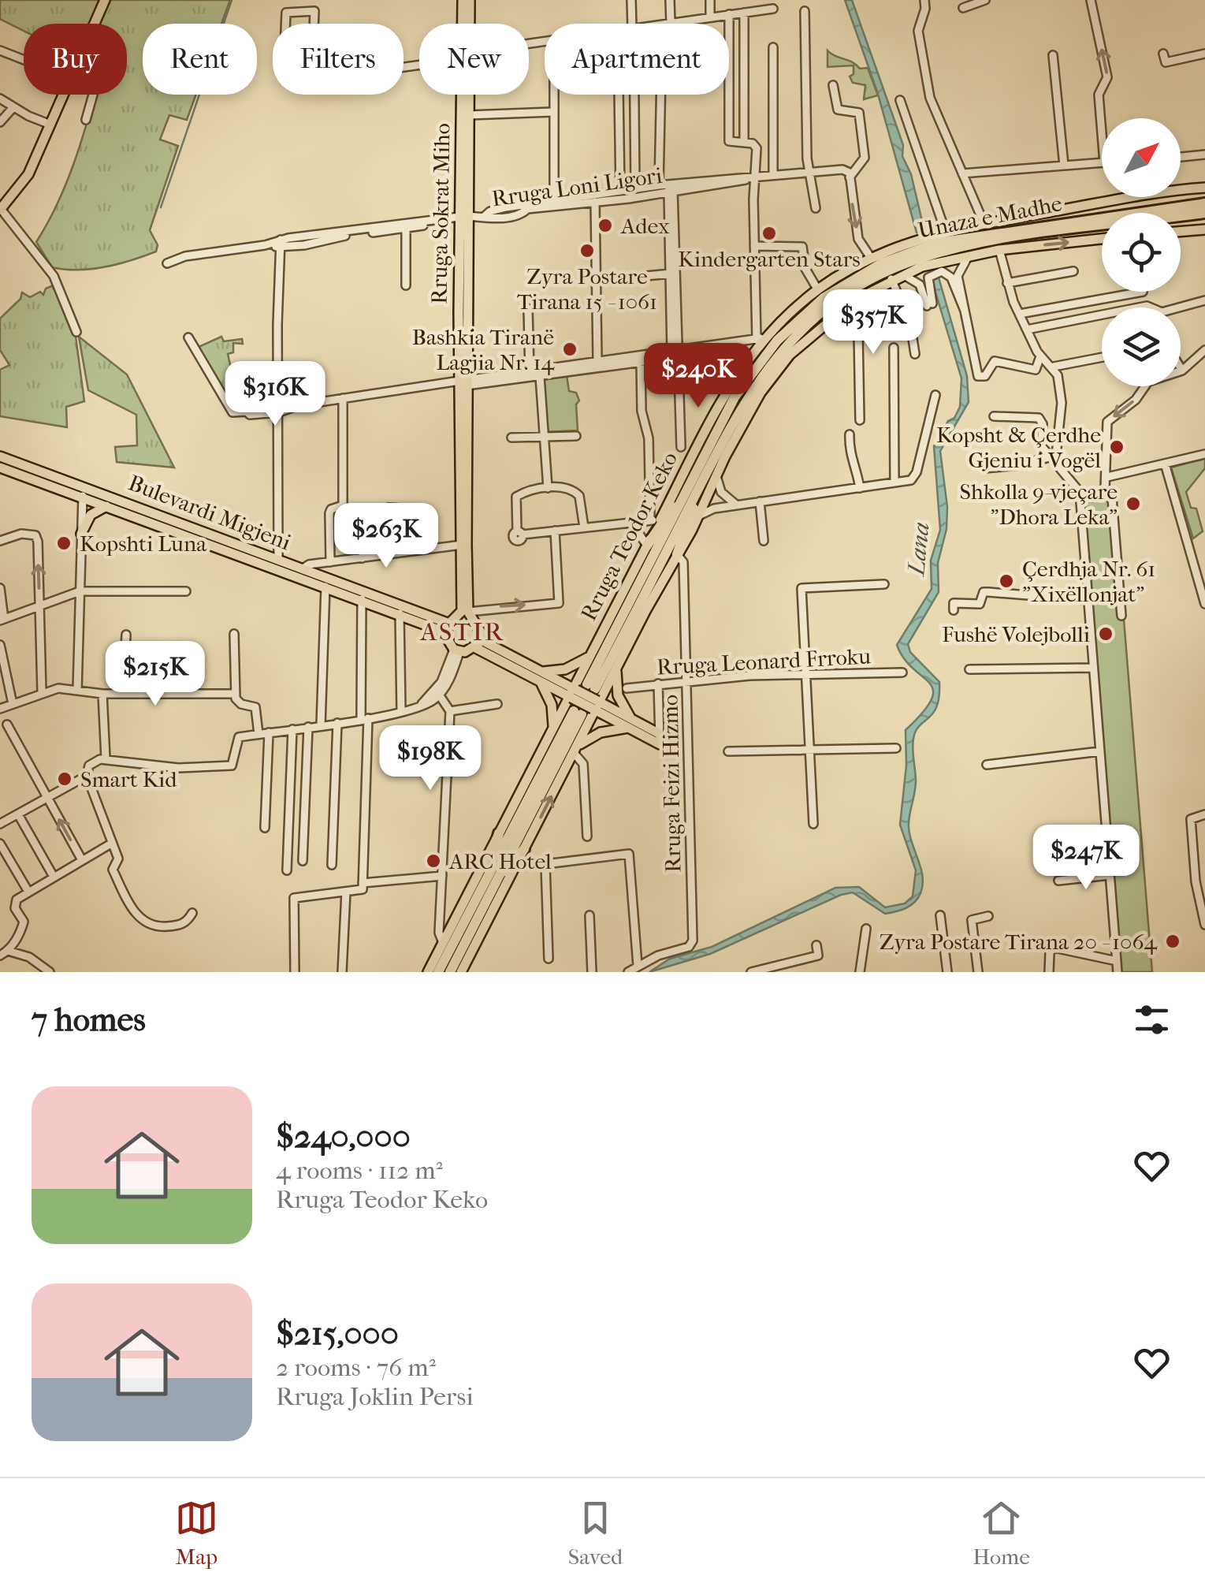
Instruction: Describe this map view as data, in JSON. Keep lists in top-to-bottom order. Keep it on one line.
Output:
{"streets":{"highway":["Unaza e Madhe"],"main road":["Rruga Sokrat Miho","Bulevardi Migjeni","Rruga Teodor Keko"],"street":["Rruga Loni Ligori","Rruga Leonard Frroku","Rruga Feizi Hizmo"]},"crossings":[["Rruga Loni Ligori","Rruga Sokrat Miho"],["Unaza e Madhe","Rruga Teodor Keko"],["Rruga Teodor Keko","Rruga Feizi Hizmo"],["Rruga Leonard Frroku","Rruga Feizi Hizmo"]],"districts":["ASTIR"],"water":["Lana"],"places":["Adex","Kindergarten Stars","Zyra Postare Tirana 15 - 1061","Bashkia Tiranë Lagjia Nr. 14","Kopsht & Çerdhe Gjeniu i Vogël","Shkolla 9-vjeçare \"Dhora Leka\"","Kopshti Luna","Çerdhja Nr. 61 \"Xixëllonjat\"","Fushë Volejbolli","Smart Kid","ARC Hotel","Zyra Postare Tirana 20 - 1064"],"north":"top right","page":{"chip":["Buy","Rent","Filters","New","Apartment"],"price":["$357K","$240K","$316K","$263K","$215K","$198K","$247K"],"heading":"7 homes","list":[{"name":"$240,000","note":"4 rooms · 112 m² · Rruga Teodor Keko"},{"name":"$215,000","note":"2 rooms · 76 m² · Rruga Joklin Persi"}],"tabs":["Map","Saved","Home"]}}
